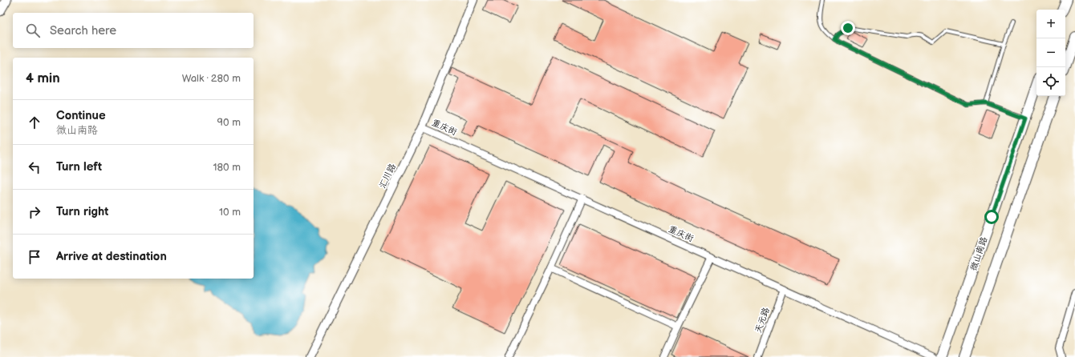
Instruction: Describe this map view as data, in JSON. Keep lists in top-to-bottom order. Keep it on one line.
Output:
{"streets":{"main road":["微山南路"],"street":["重庆街","汇川路","天元路"]},"crossings":[["重庆街","汇川路"],["重庆街","天元路"]],"page":{"map_buttons":["+","−"],"search":"Search here","heading":["4 min","Walk · 280 m"],"list":[["Continue","微山南路","90 m"],["Turn left","180 m"],["Turn right","10 m"],"Arrive at destination"]}}
